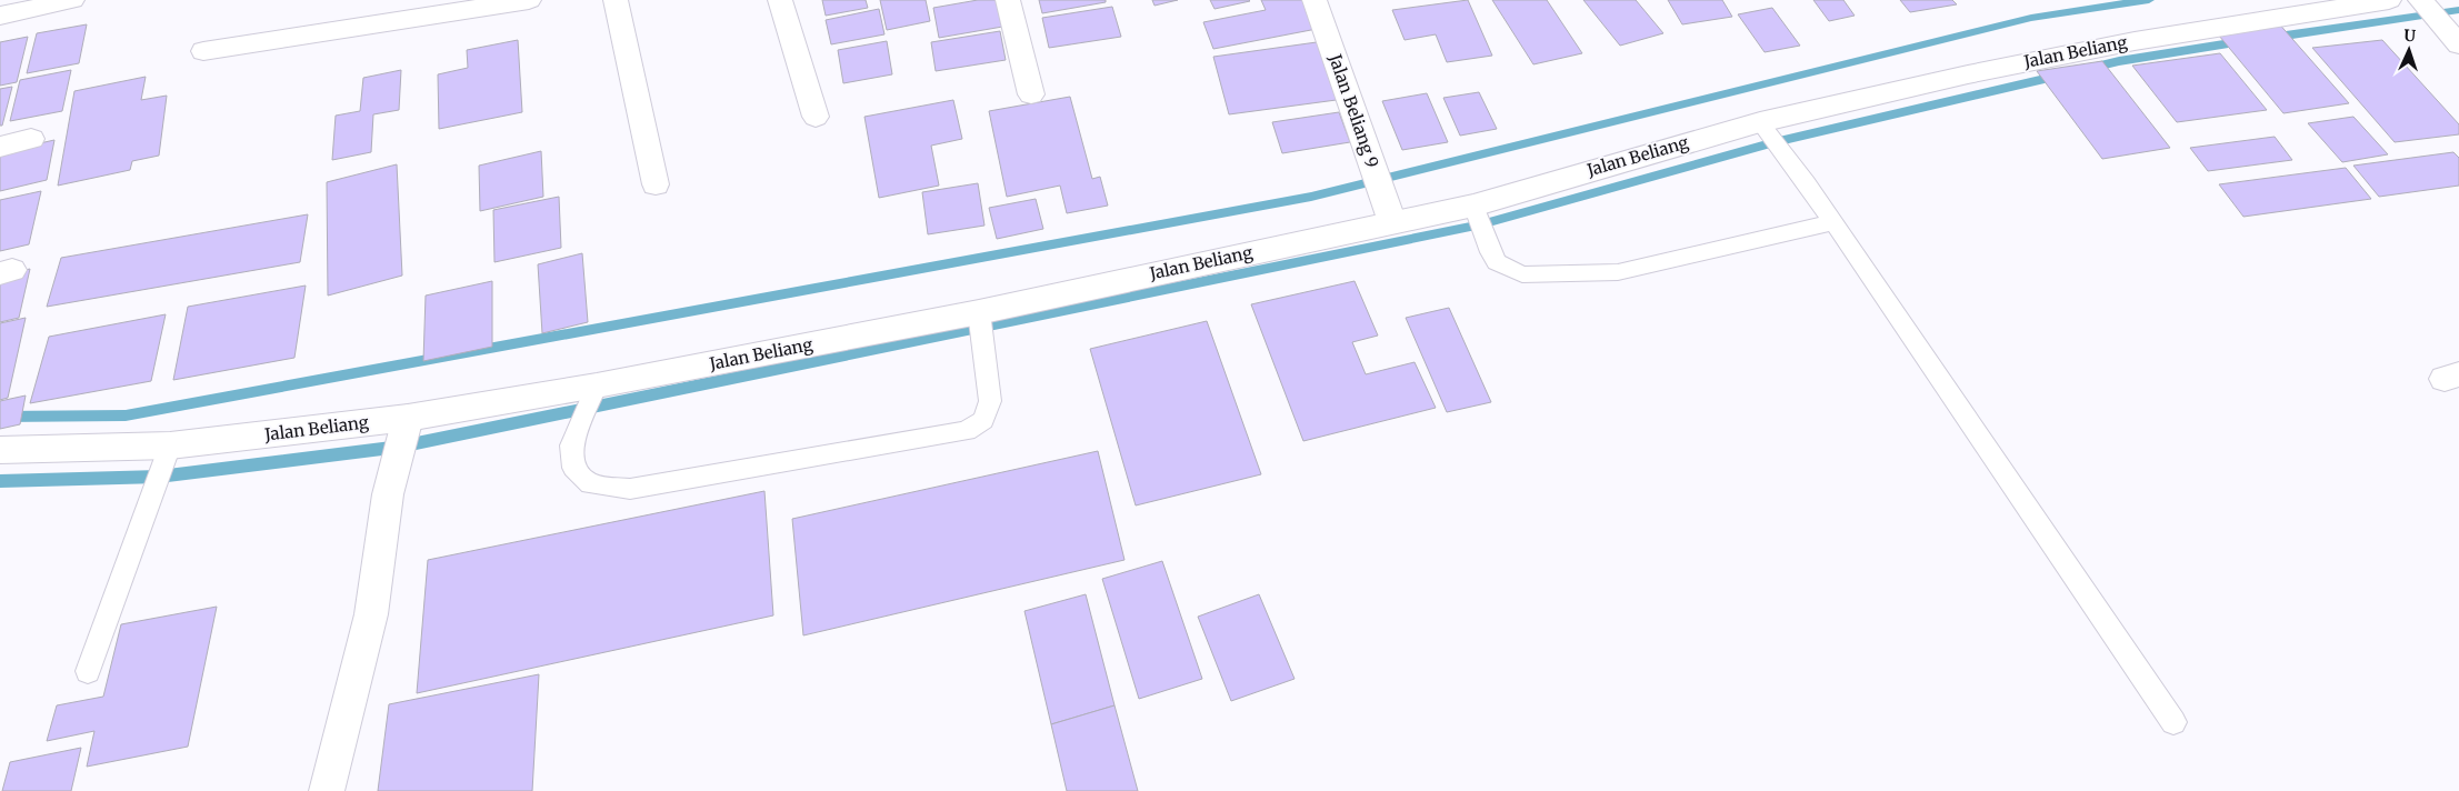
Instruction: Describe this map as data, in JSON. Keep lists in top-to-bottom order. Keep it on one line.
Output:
{"streets":{"street":["Jalan Beliang","Jalan Beliang 9"]},"crossings":[["Jalan Beliang","Jalan Beliang 9"]],"north":"top"}
